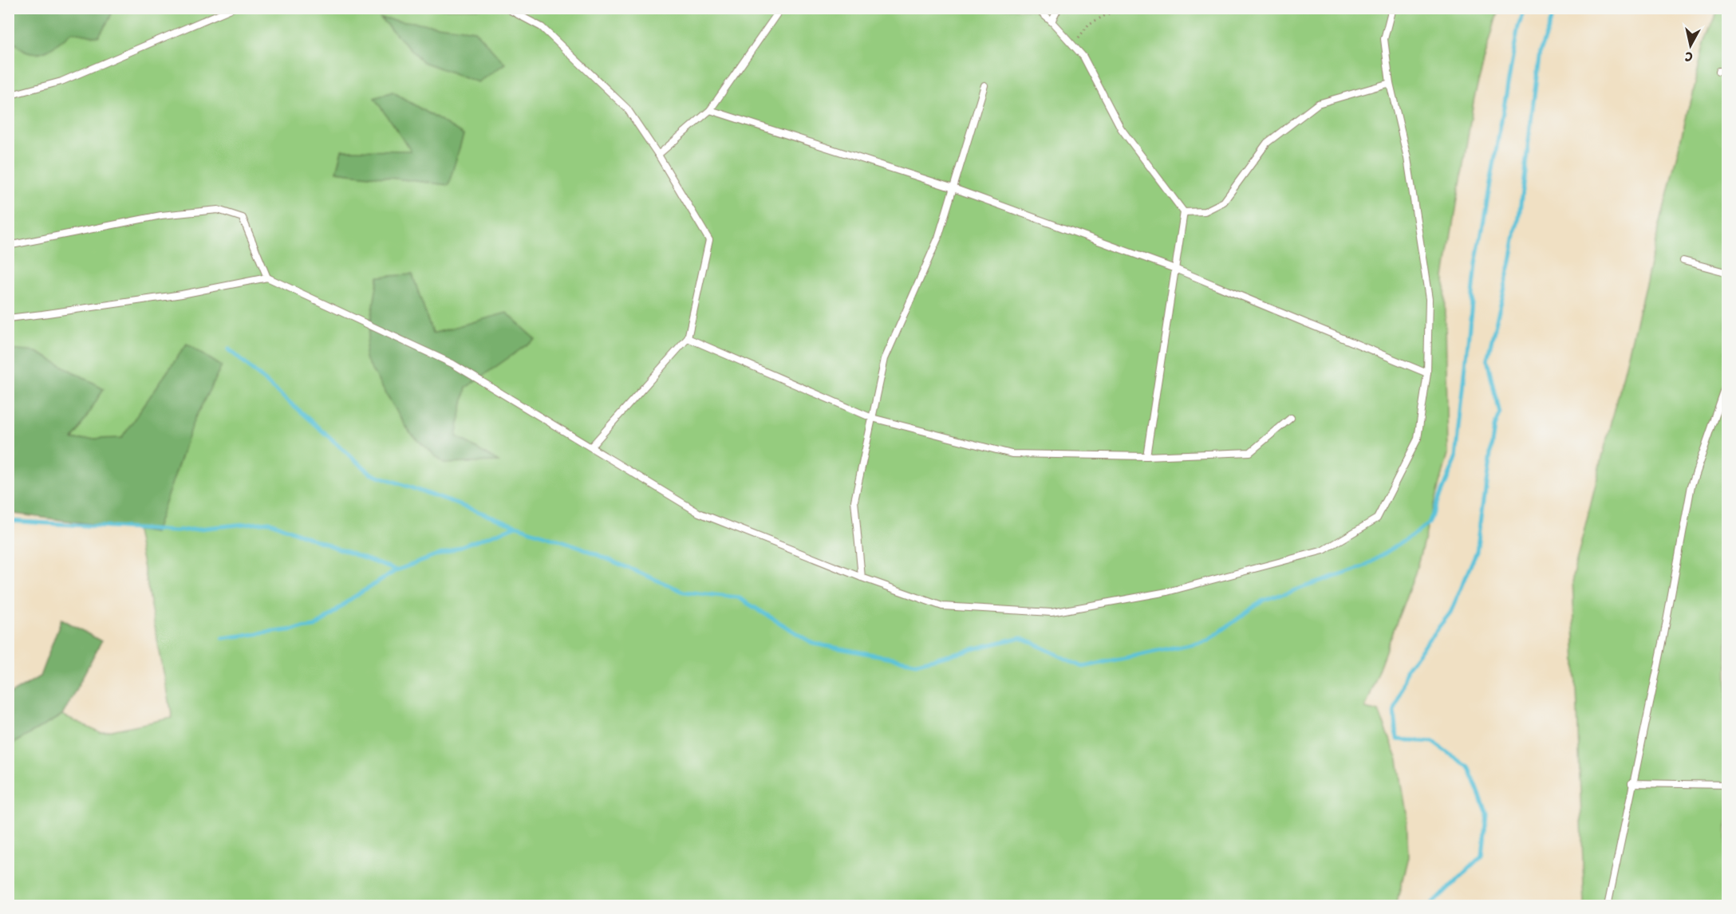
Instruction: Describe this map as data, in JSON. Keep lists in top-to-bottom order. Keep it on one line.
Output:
{"north":"bottom"}
